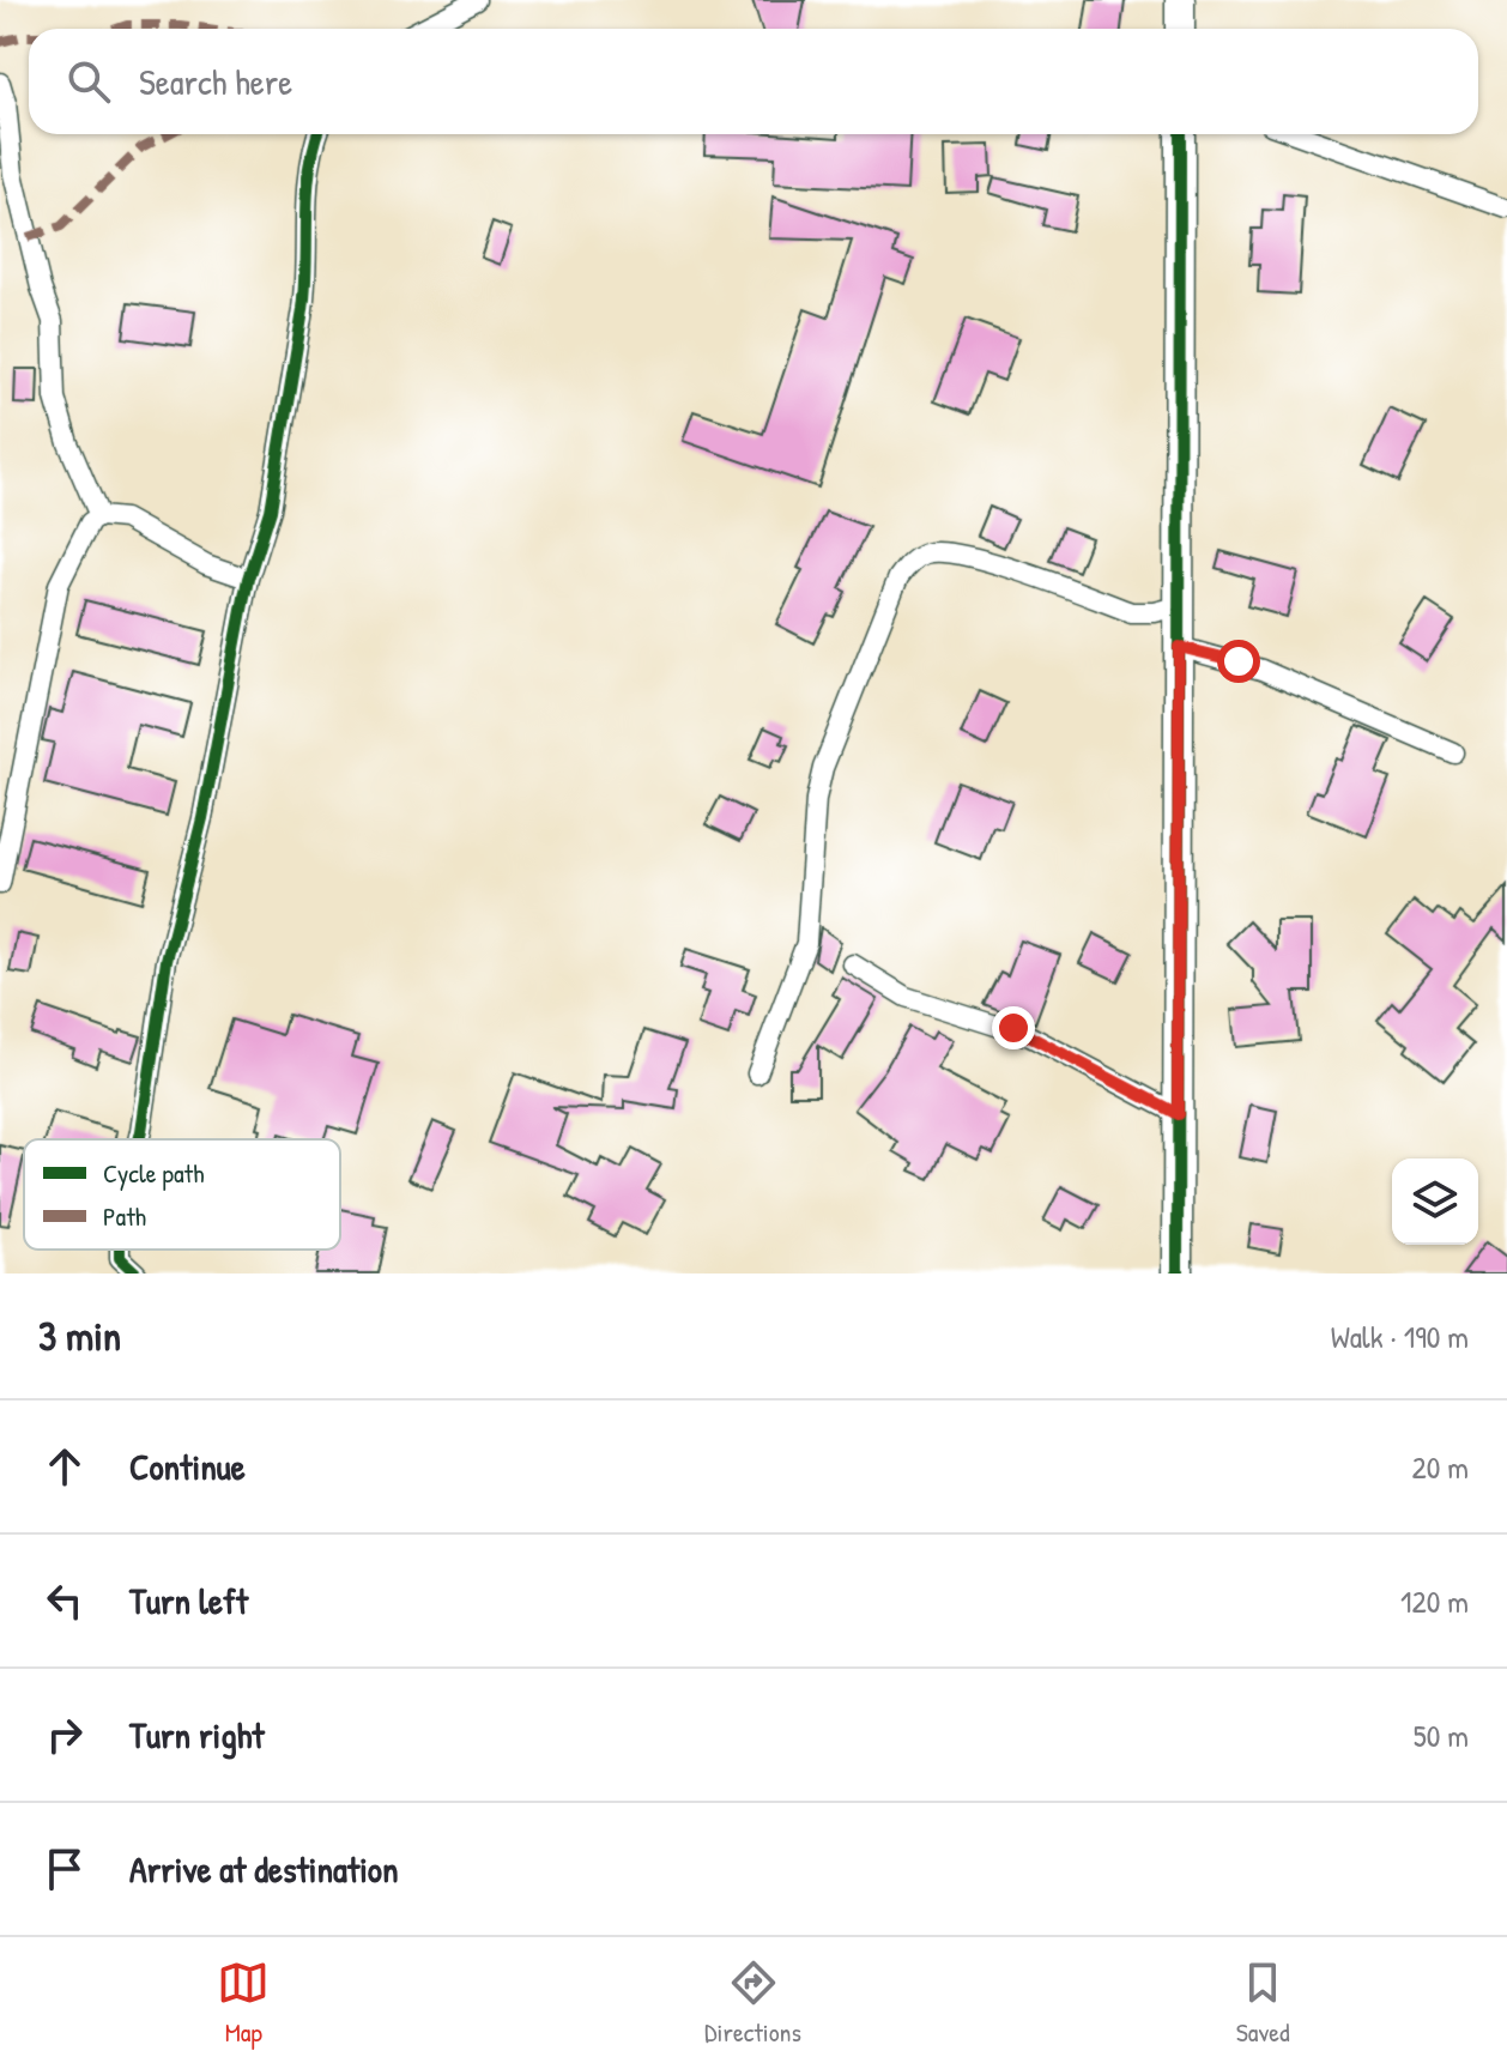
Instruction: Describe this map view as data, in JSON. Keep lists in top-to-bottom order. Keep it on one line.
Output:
{"legend":["Cycle path","Path"],"page":{"search":"Search here","heading":["3 min","Walk · 190 m"],"list":[["Continue","20 m"],["Turn left","120 m"],["Turn right","50 m"],"Arrive at destination"],"nav":["Map","Directions","Saved"]}}
